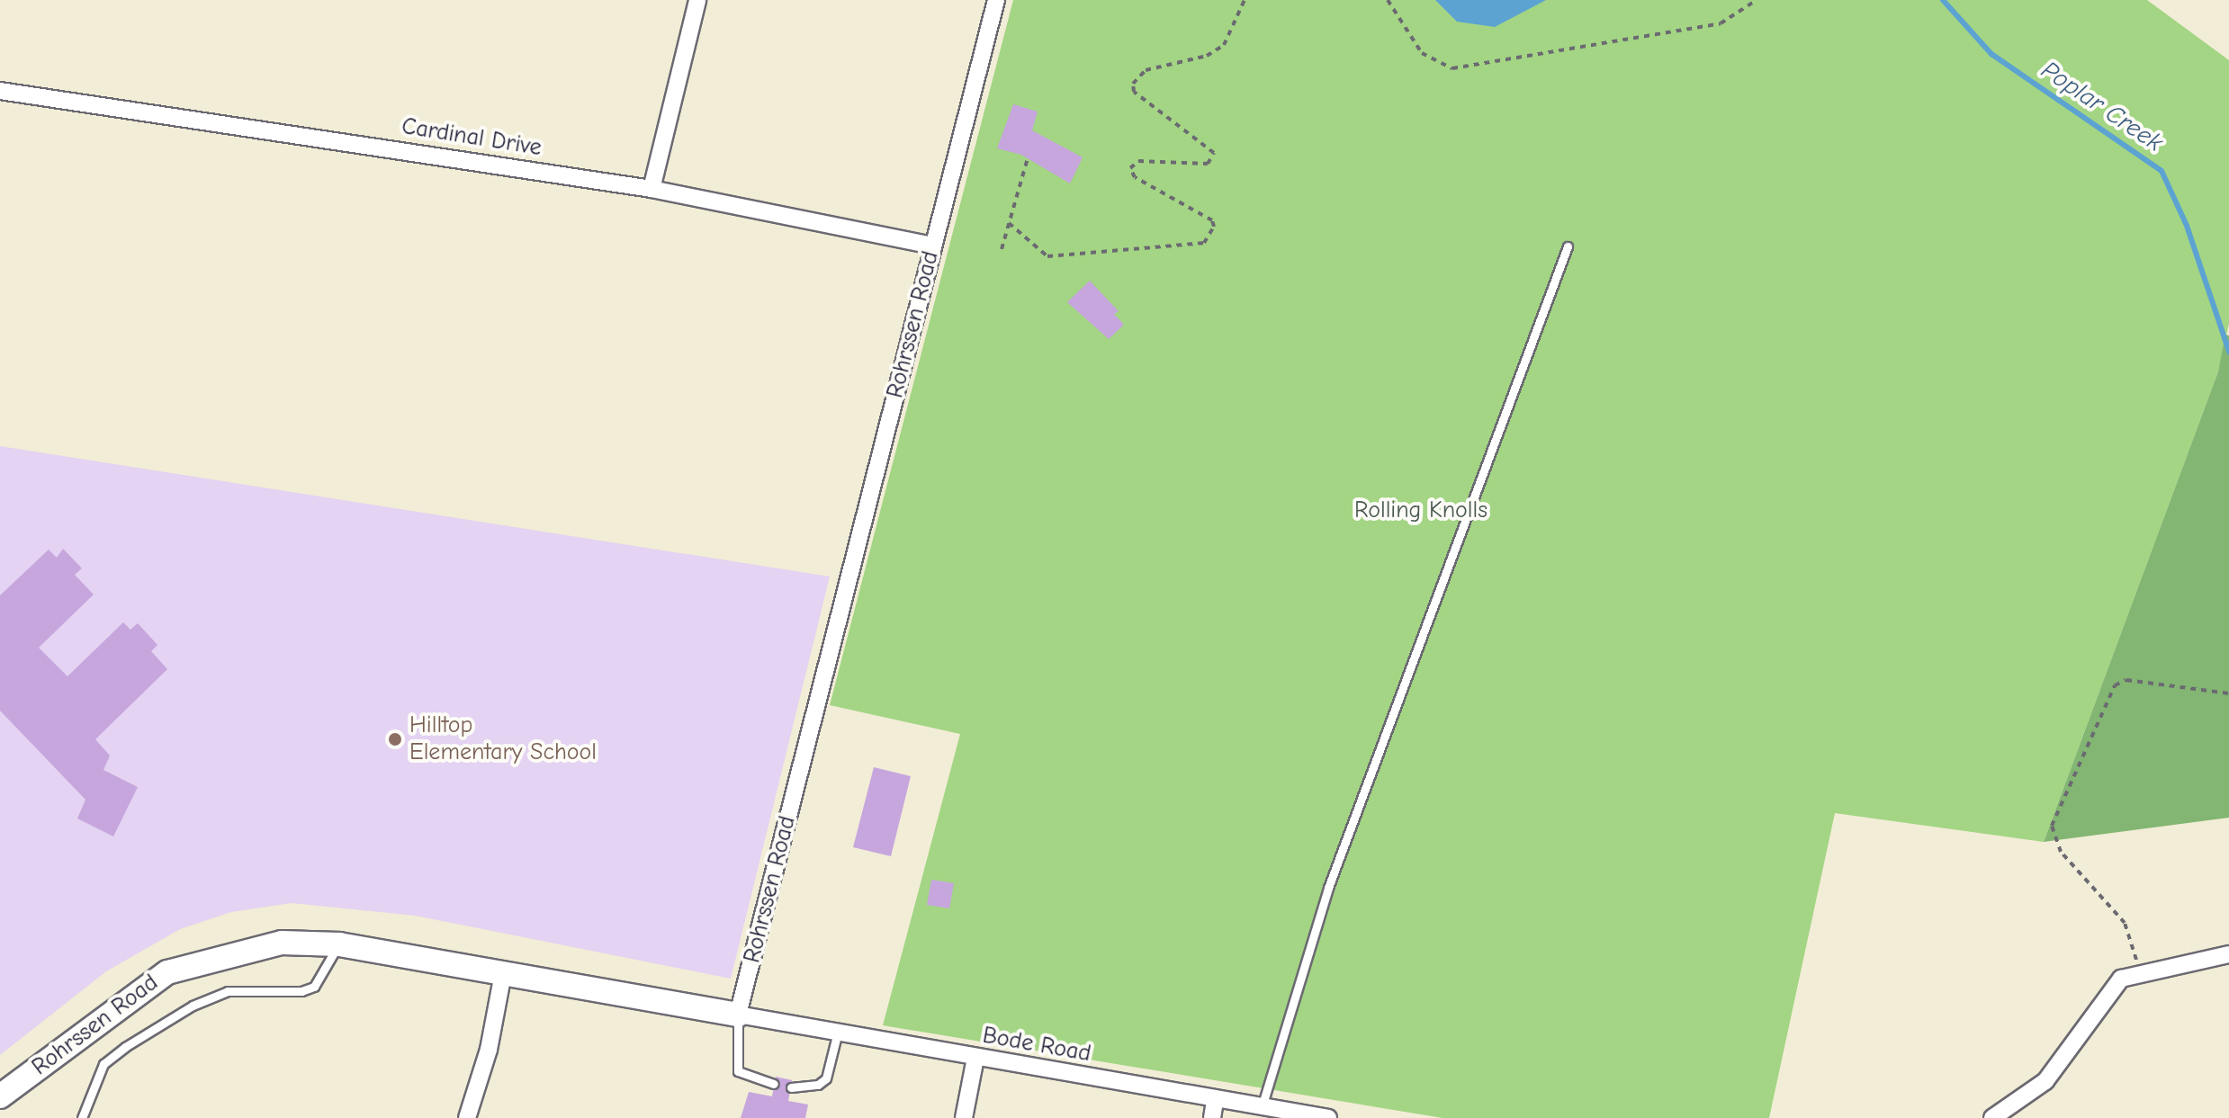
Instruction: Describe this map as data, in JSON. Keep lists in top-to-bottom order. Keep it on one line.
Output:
{"streets":{"street":["Cardinal Drive","Rohrssen Road","Bode Road"]},"crossings":[["Cardinal Drive","Rohrssen Road"],["Rohrssen Road","Bode Road"]],"water":["Poplar Creek"],"parks":["Rolling Knolls"],"places":["Hilltop Elementary School"]}
